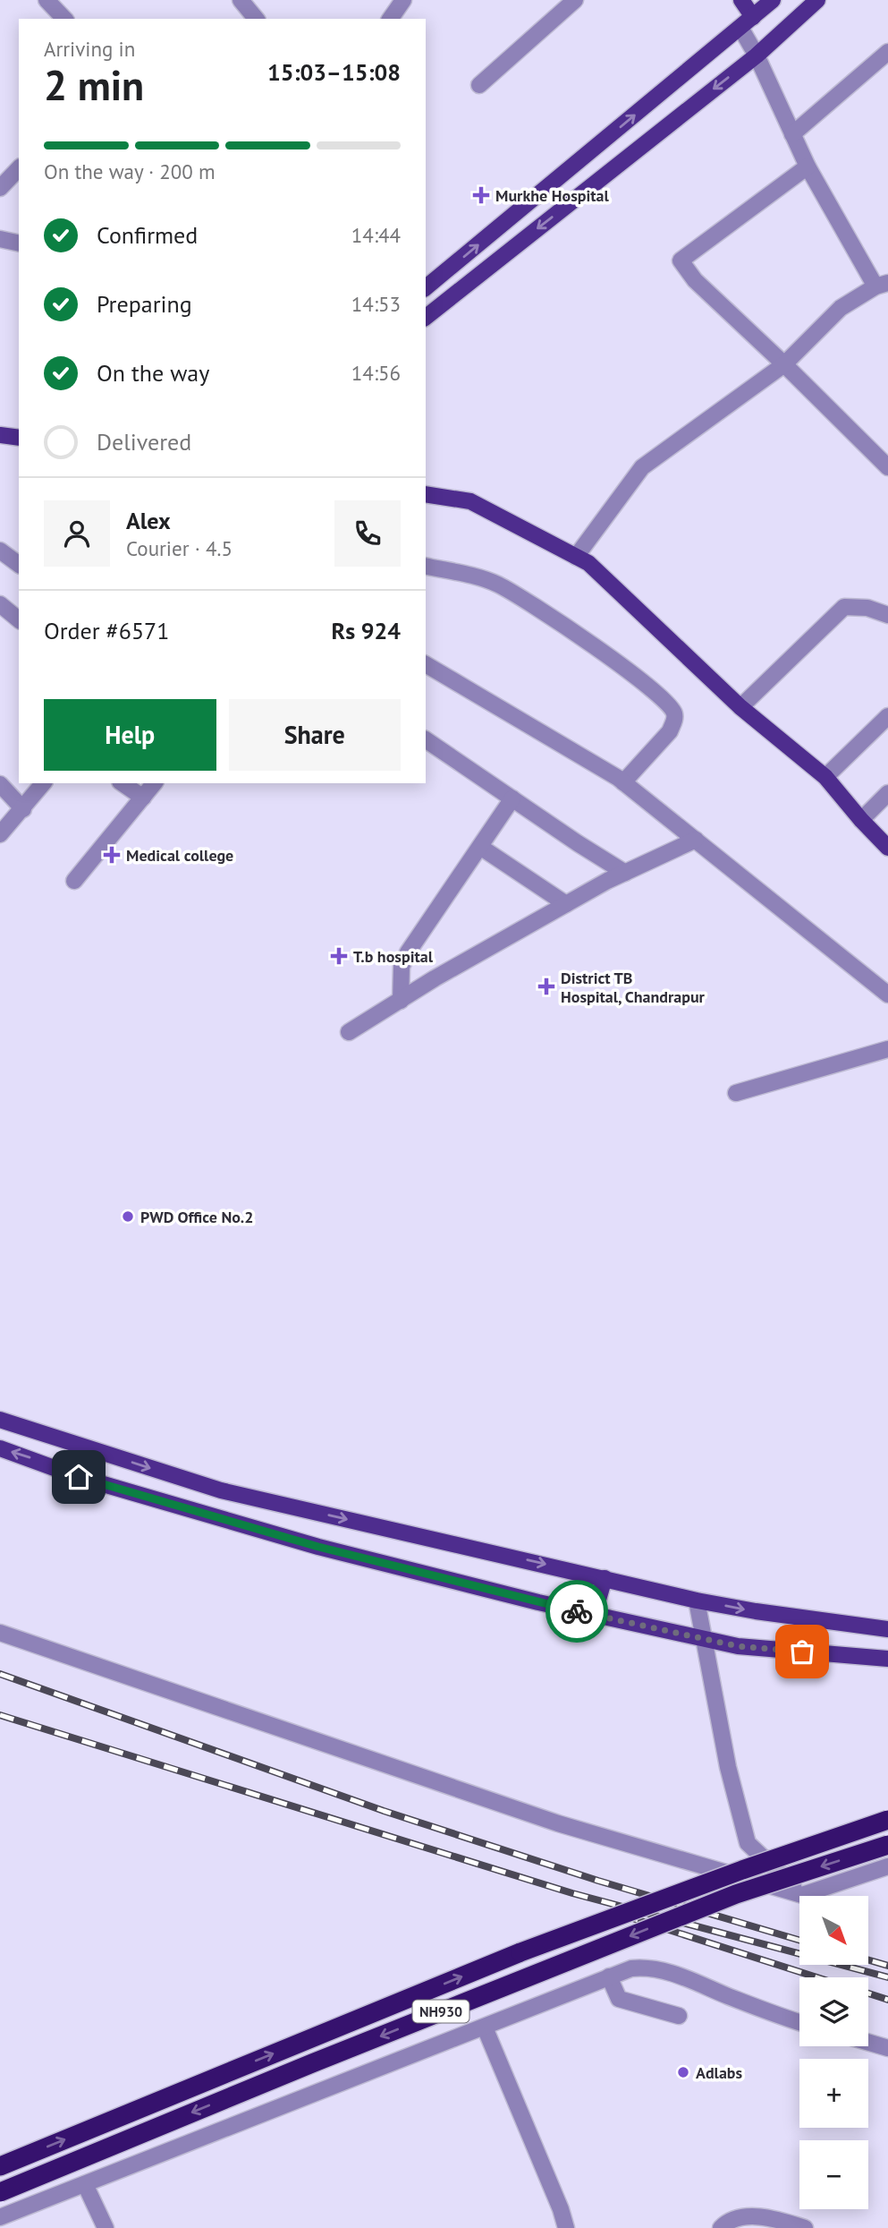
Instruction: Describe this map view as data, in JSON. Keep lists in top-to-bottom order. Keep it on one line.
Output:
{"streets":{"highway":["NH930"]},"places":{"health":["Murkhe Hospital","Medical college","T.b hospital","District TB Hospital, Chandrapur"],"other":["PWD Office No.2","Adlabs"]},"north":"bottom right","page":{"heading":["2 min","Arriving in","15:03–15:08"],"panel":["Alex","Courier · 4.5","Order #6571","Rs 924"],"bar":"On the way · 200 m","list":[["Confirmed","14:44"],["Preparing","14:53"],["On the way","14:56"],"Delivered"],"buttons":["Help","Share"],"map_buttons":["+","−"]}}
